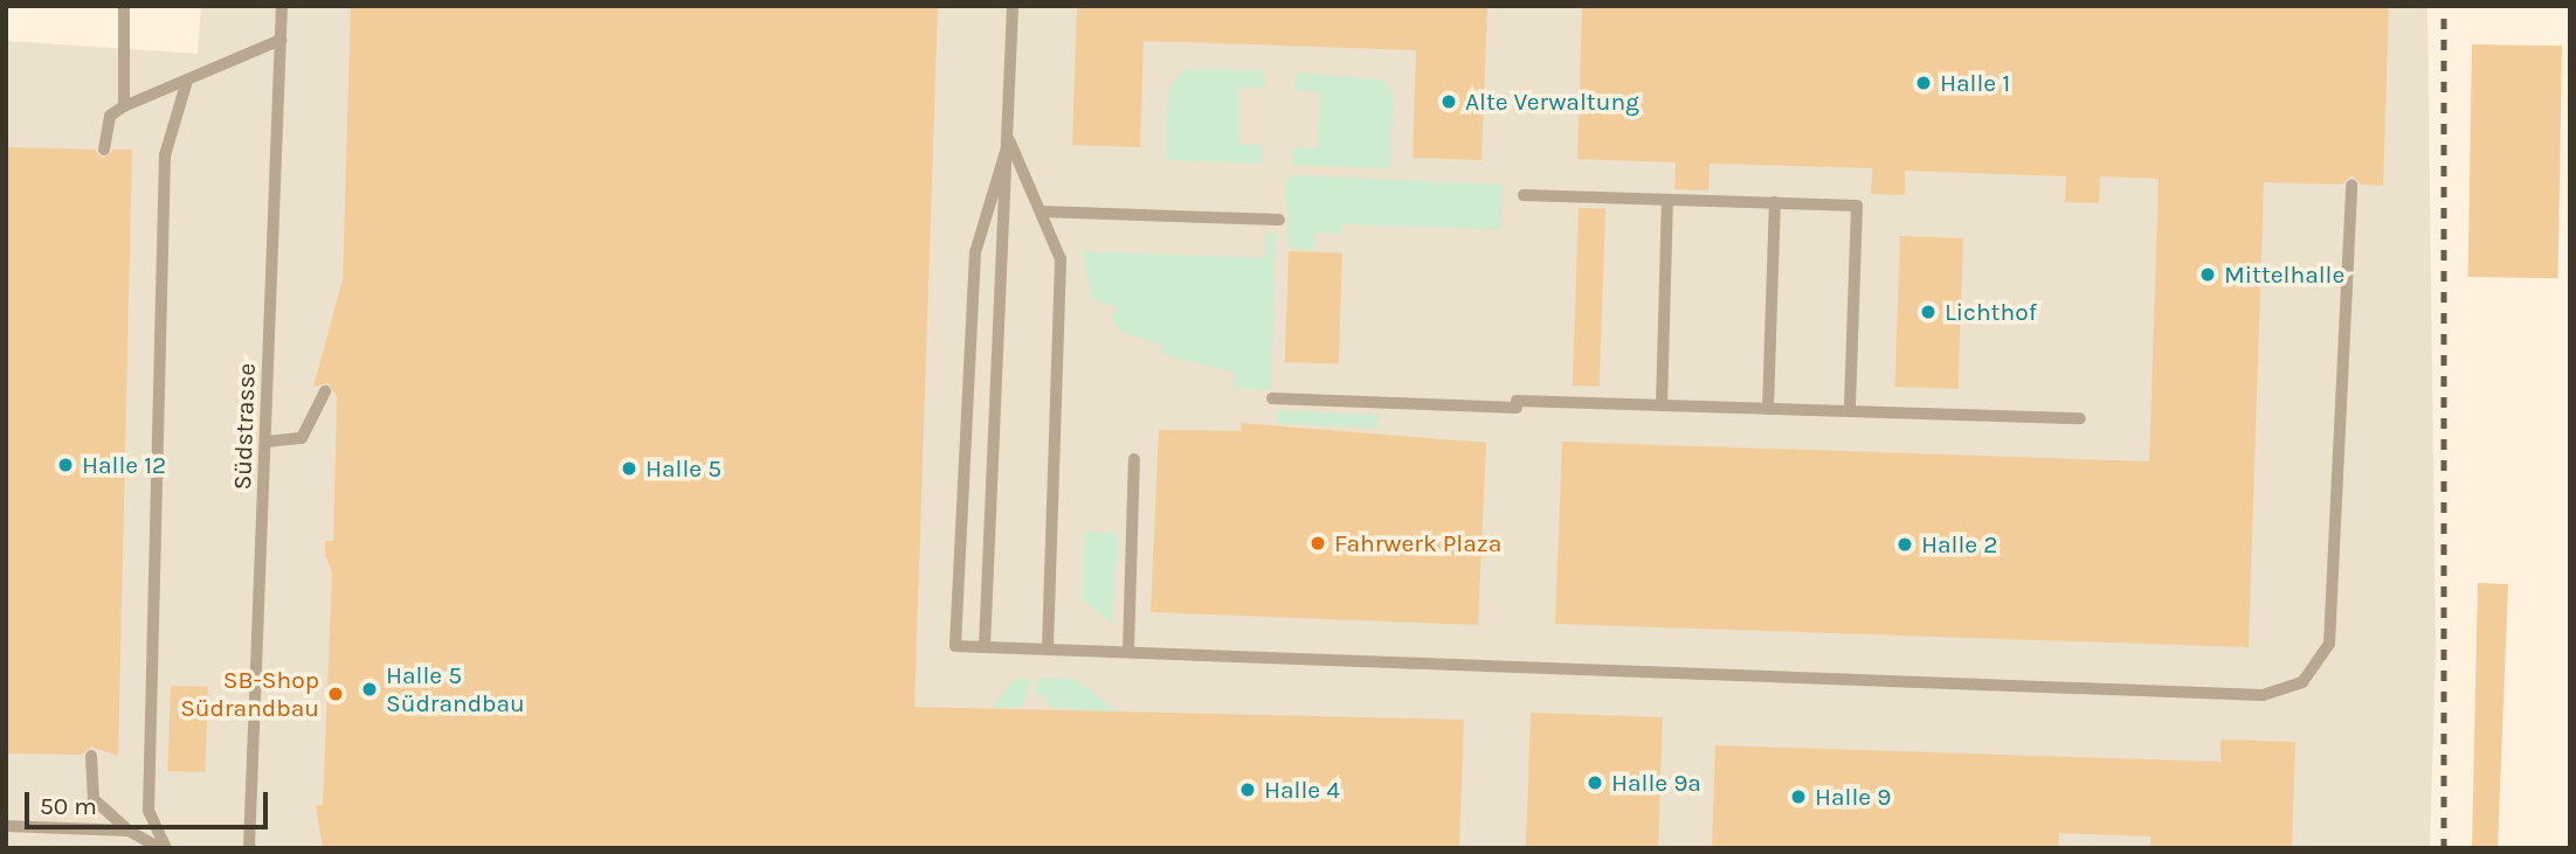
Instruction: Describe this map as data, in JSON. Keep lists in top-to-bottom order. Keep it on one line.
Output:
{"streets":{"lane":["Südstrasse"]},"places":["Halle 1","Alte Verwaltung","Mittelhalle","Lichthof","Halle 12","Halle 5","Fahrwerk Plaza","Halle 2","Halle 5 Südrandbau","SB-Shop Südrandbau","Halle 9a","Halle 4","Halle 9"],"scale_bar":"50 m"}
